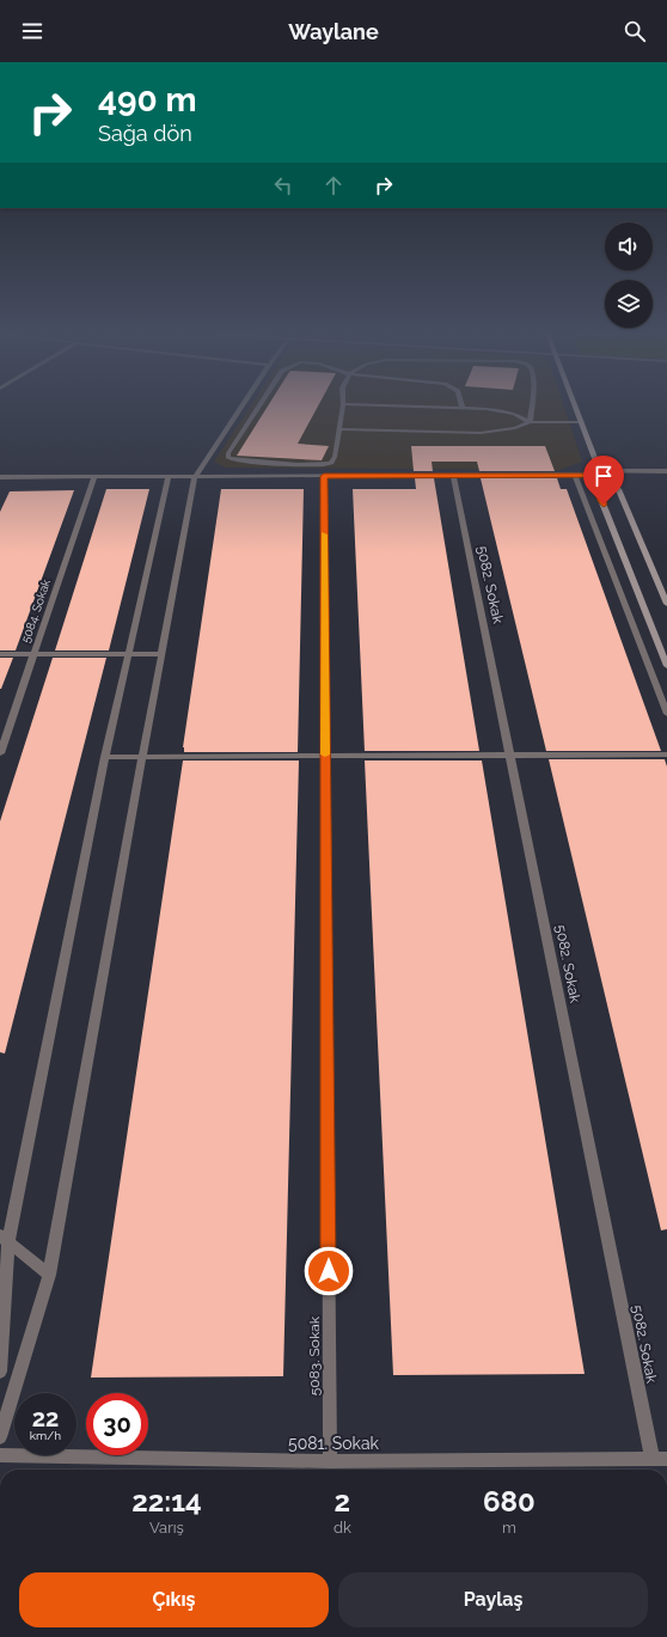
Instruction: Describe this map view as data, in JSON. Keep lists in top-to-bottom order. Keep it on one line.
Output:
{"streets":{"street":["5082. Sokak","5084. Sokak","5083. Sokak","5081. Sokak"]},"crossings":[["5082. Sokak","5081. Sokak"],["5083. Sokak","5081. Sokak"]],"page":{"header":"Waylane","turn":["490 m","Sağa dön"],"speed":"22 km/h","limit":"30","eta":["22:14","Varış","2","dk","680","m"],"buttons":["Çıkış","Paylaş"]}}
